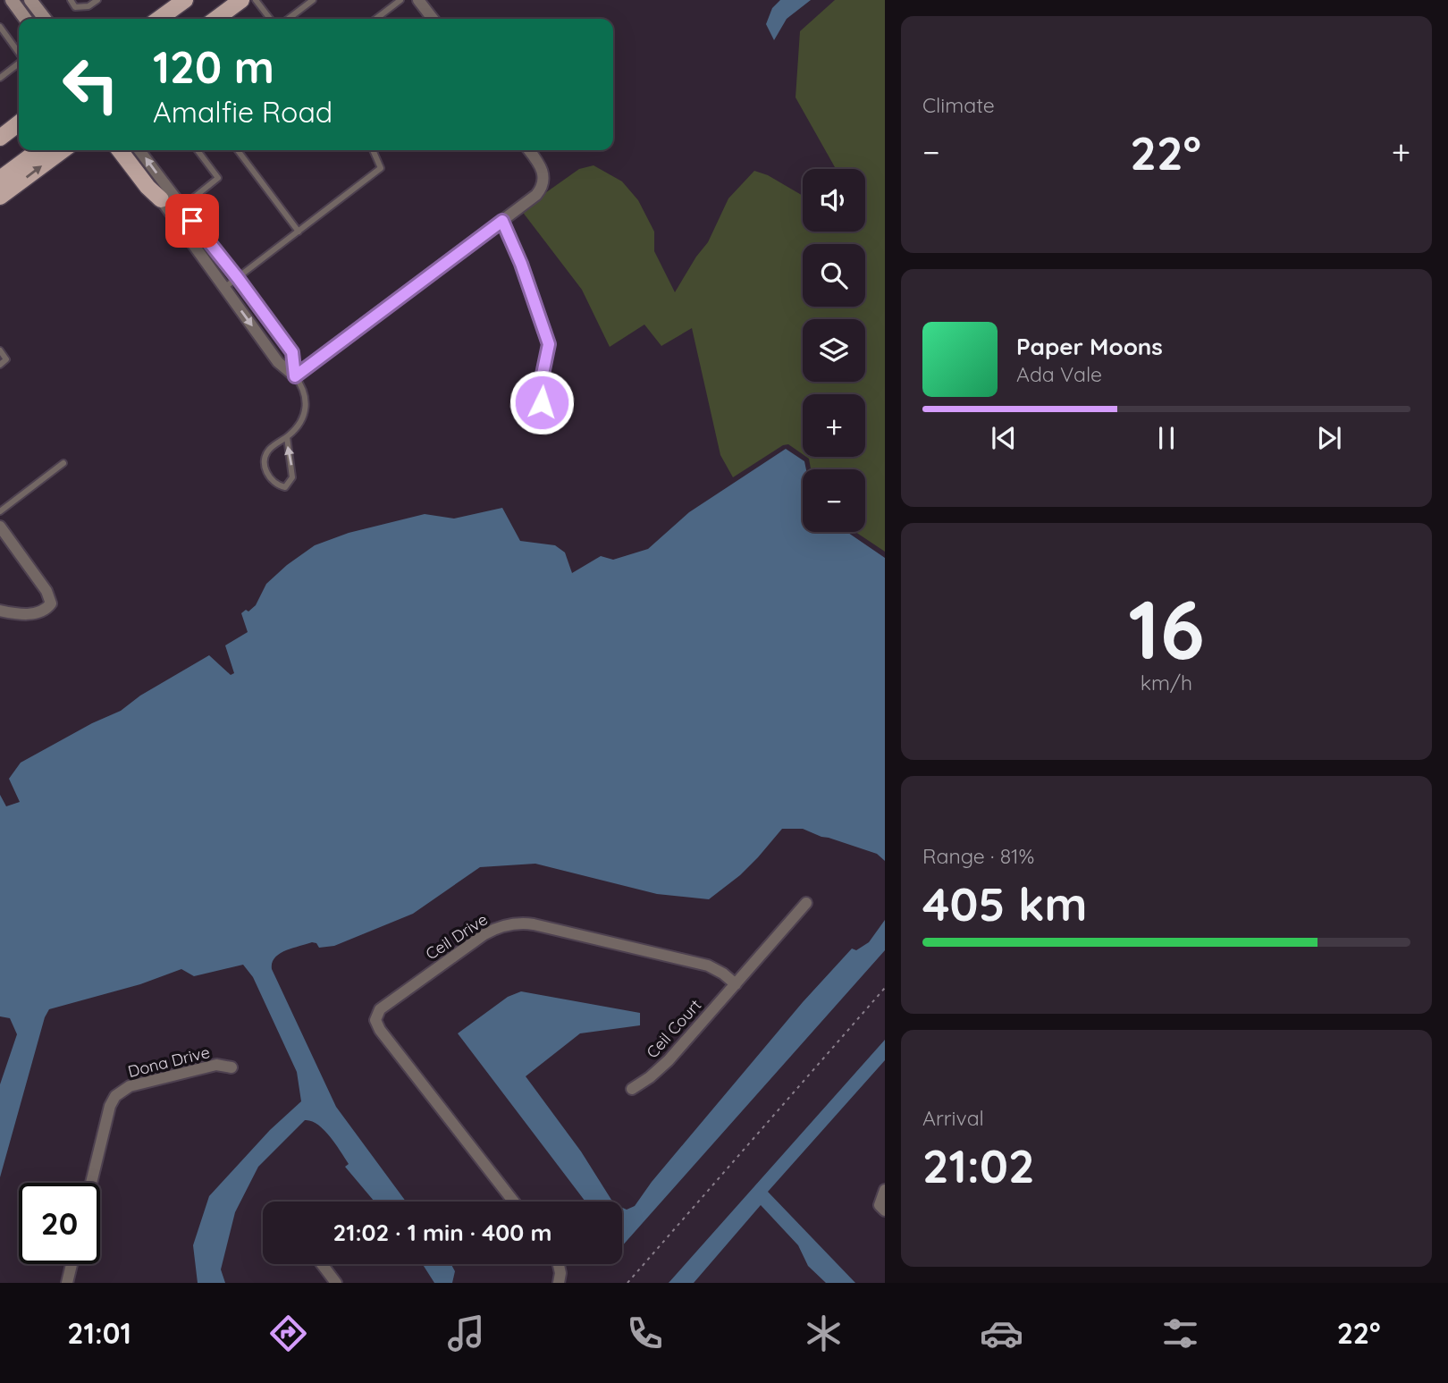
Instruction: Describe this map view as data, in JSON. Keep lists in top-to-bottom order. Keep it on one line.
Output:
{"streets":{"street":["Ceil Drive","Ceil Court","Dona Drive"]},"crossings":[["Ceil Drive","Ceil Court"]],"page":{"tile":["Climate",["16","km/h"],["Range · 81%","405 km"],["Arrival","21:02"]],"turn":["120 m","Amalfie Road"],"heat":["−","22°","+"],"map_buttons":["+","−"],"song":["Paper Moons","Ada Vale"],"limit":"20","trip":"21:02 · 1 min · 400 m","tabs":["21:01","22°"]}}
